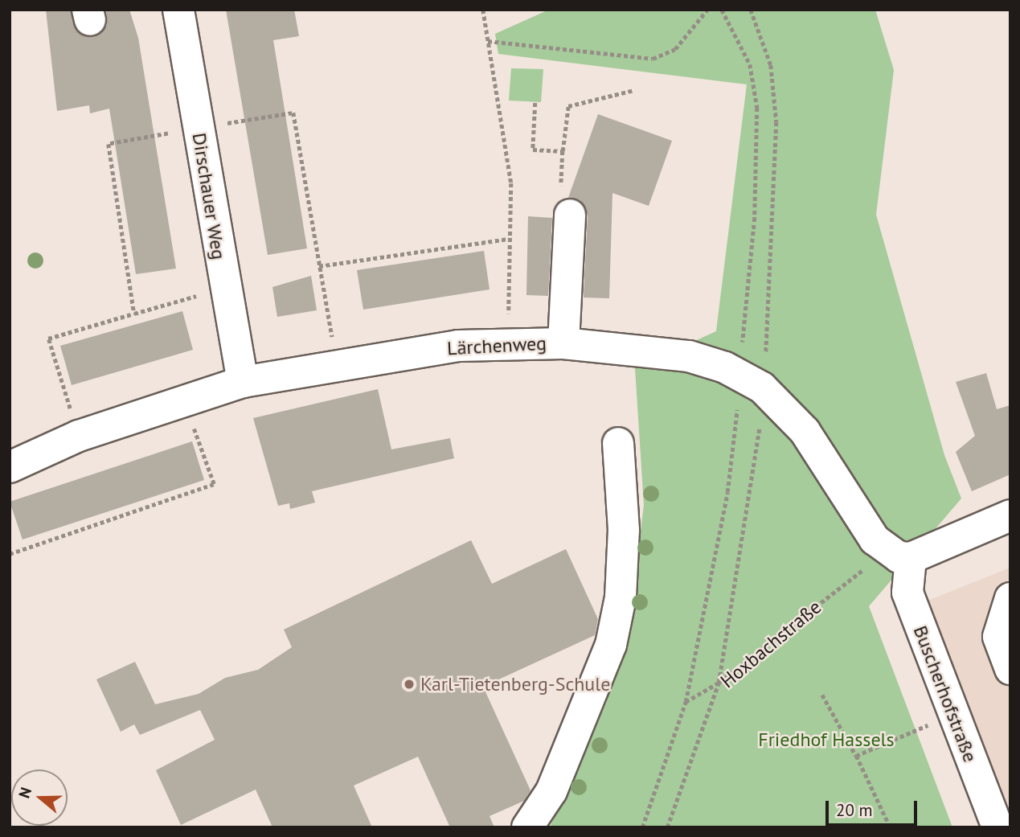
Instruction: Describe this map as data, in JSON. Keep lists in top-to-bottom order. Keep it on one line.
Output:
{"streets":{"street":["Dirschauer Weg","Lärchenweg","Buscherhofstraße"],"path":["Hoxbachstraße"]},"crossings":[["Dirschauer Weg","Lärchenweg"],["Lärchenweg","Hoxbachstraße"],["Lärchenweg","Buscherhofstraße"],["Hoxbachstraße","Buscherhofstraße"]],"parks":["Friedhof Hassels"],"places":["Karl-Tietenberg-Schule"],"scale_bar":"20 m","north":"left"}
